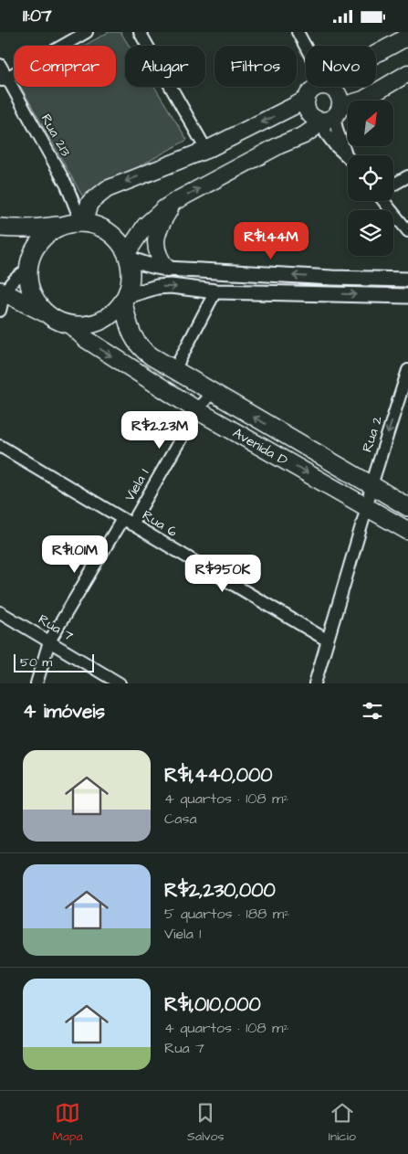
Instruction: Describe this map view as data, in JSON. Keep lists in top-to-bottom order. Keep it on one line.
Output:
{"streets":{"main road":["Avenida D"],"street":["Rua 213","Rua 2","Viela 1","Rua 6","Rua 7"]},"crossings":[["Rua 213","Avenida D"],["Rua 2","Avenida D"],["Rua 2","Rua 6"],["Avenida D","Viela 1"],["Viela 1","Rua 6"],["Viela 1","Rua 7"]],"one_way":["Rua 2"],"scale_bar":"50 m","north":"top right","page":{"status":"11:07","chip":["Comprar","Alugar","Filtros","Novo"],"price":["R$1.44M","R$2.23M","R$1.01M","R$950K"],"scale":"50 m","heading":"4 imóveis","list":[{"name":"R$1,440,000","note":"4 quartos · 108 m² · Casa"},{"name":"R$2,230,000","note":"5 quartos · 188 m² · Viela 1"},{"name":"R$1,010,000","note":"4 quartos · 108 m² · Rua 7"}],"tabs":["Mapa","Salvos","Início"]}}
